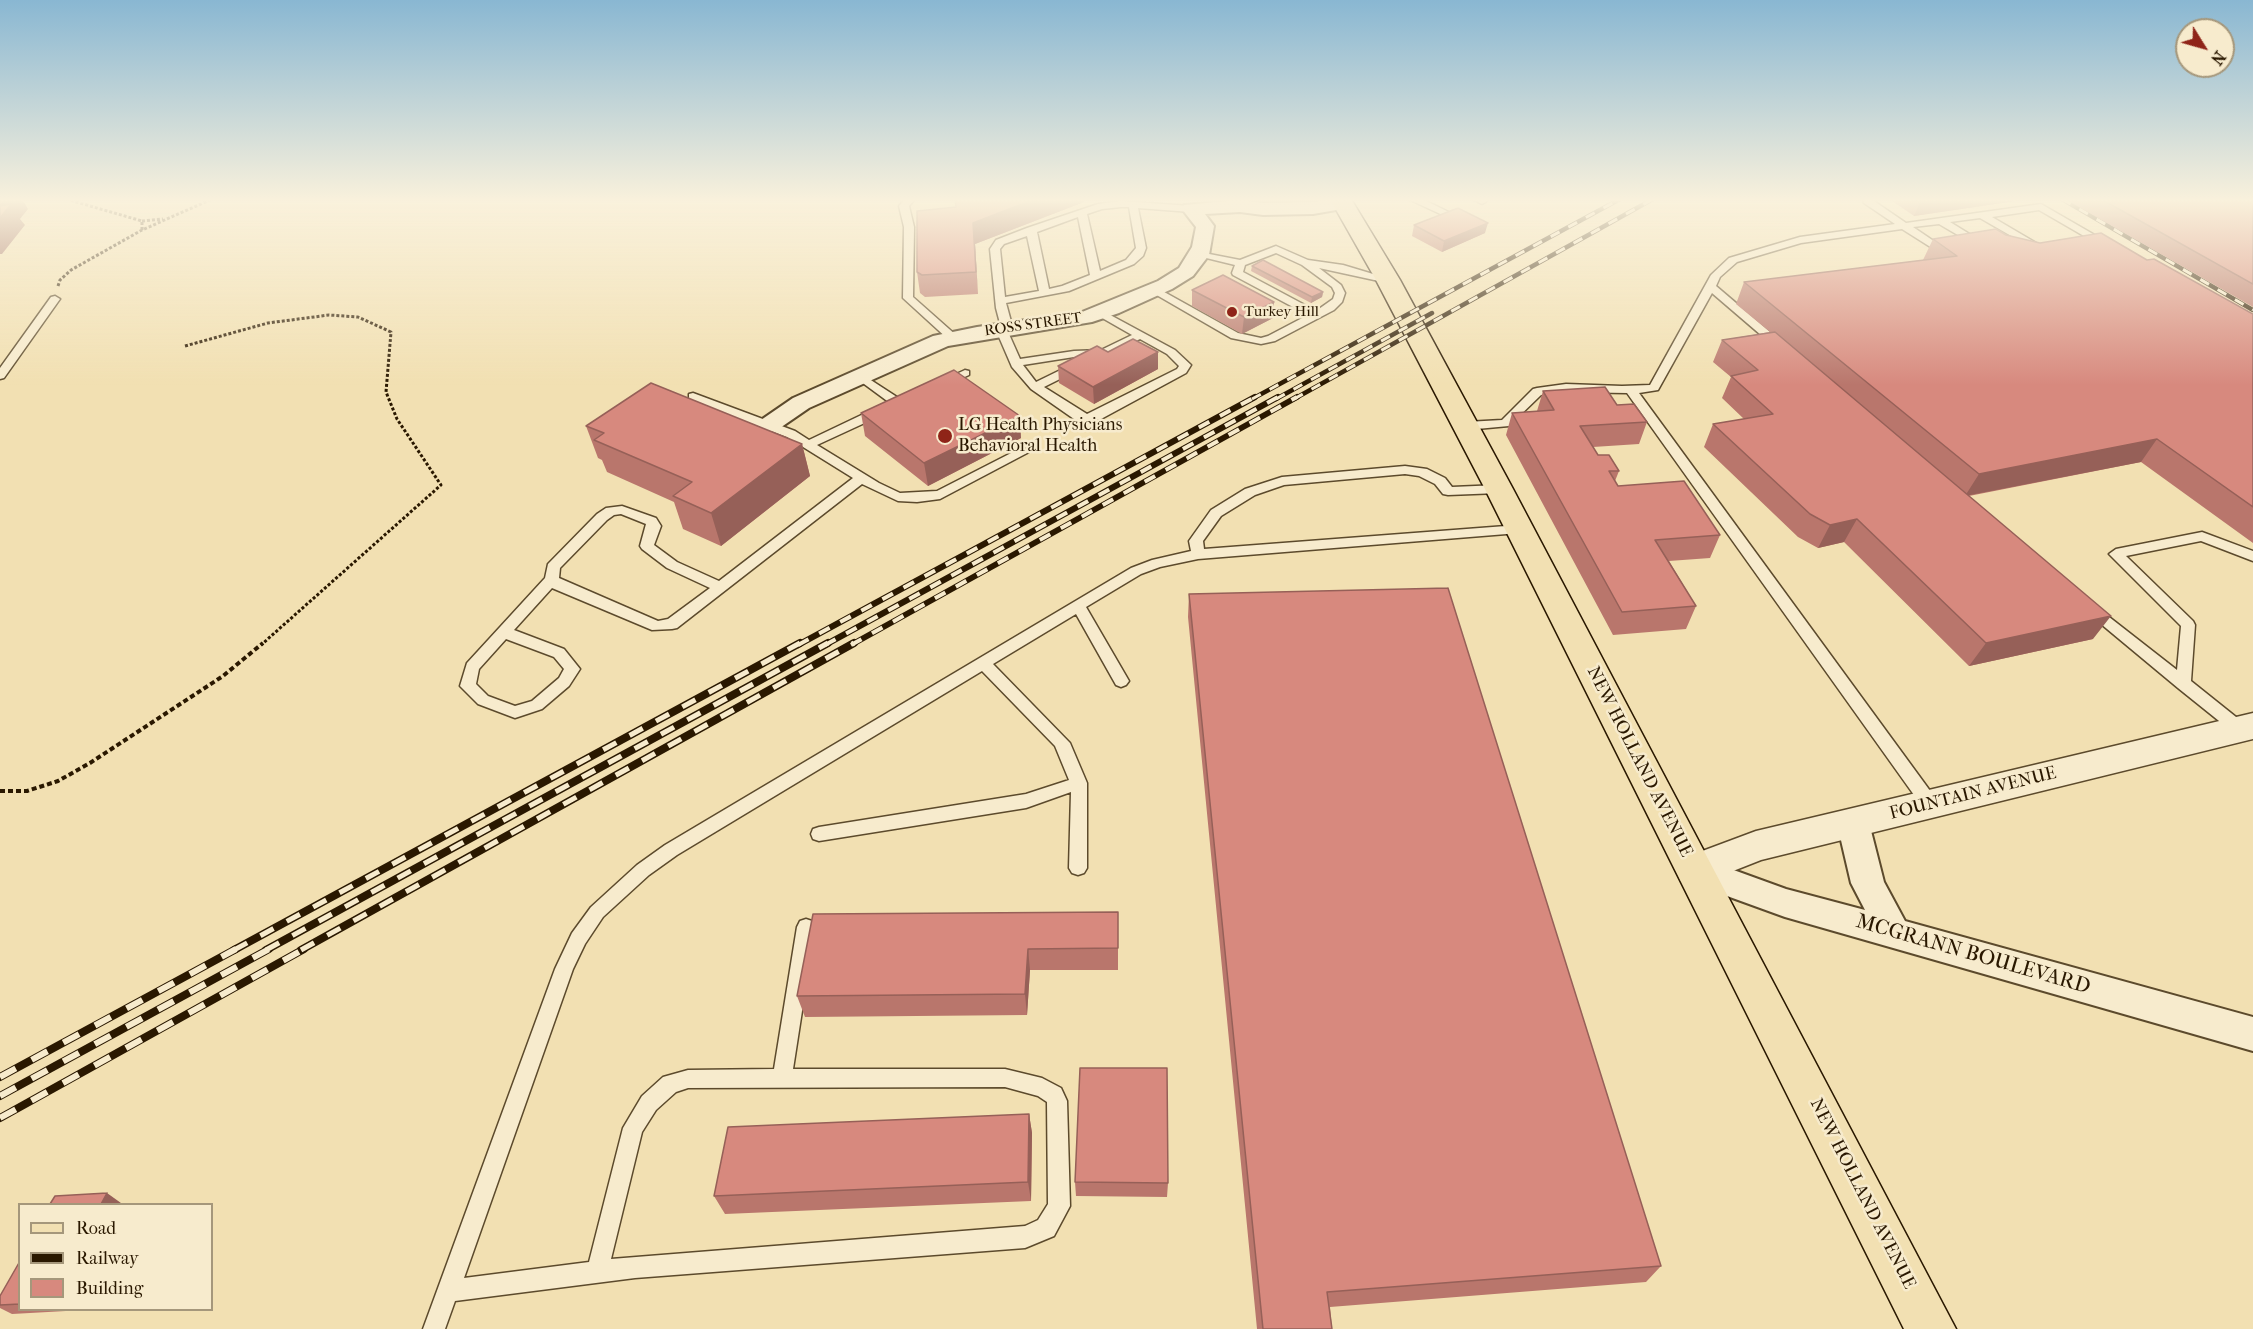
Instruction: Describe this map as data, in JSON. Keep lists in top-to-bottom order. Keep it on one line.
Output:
{"streets":{"main road":["NEW HOLLAND AVENUE"],"street":["ROSS STREET","FOUNTAIN AVENUE","MCGRANN BOULEVARD"]},"crossings":[["NEW HOLLAND AVENUE","FOUNTAIN AVENUE"],["NEW HOLLAND AVENUE","MCGRANN BOULEVARD"],["FOUNTAIN AVENUE","MCGRANN BOULEVARD"]],"places":["Turkey Hill","LG Health Physicians Behavioral Health"],"legend":["Road","Railway","Building"],"north":"bottom right"}
